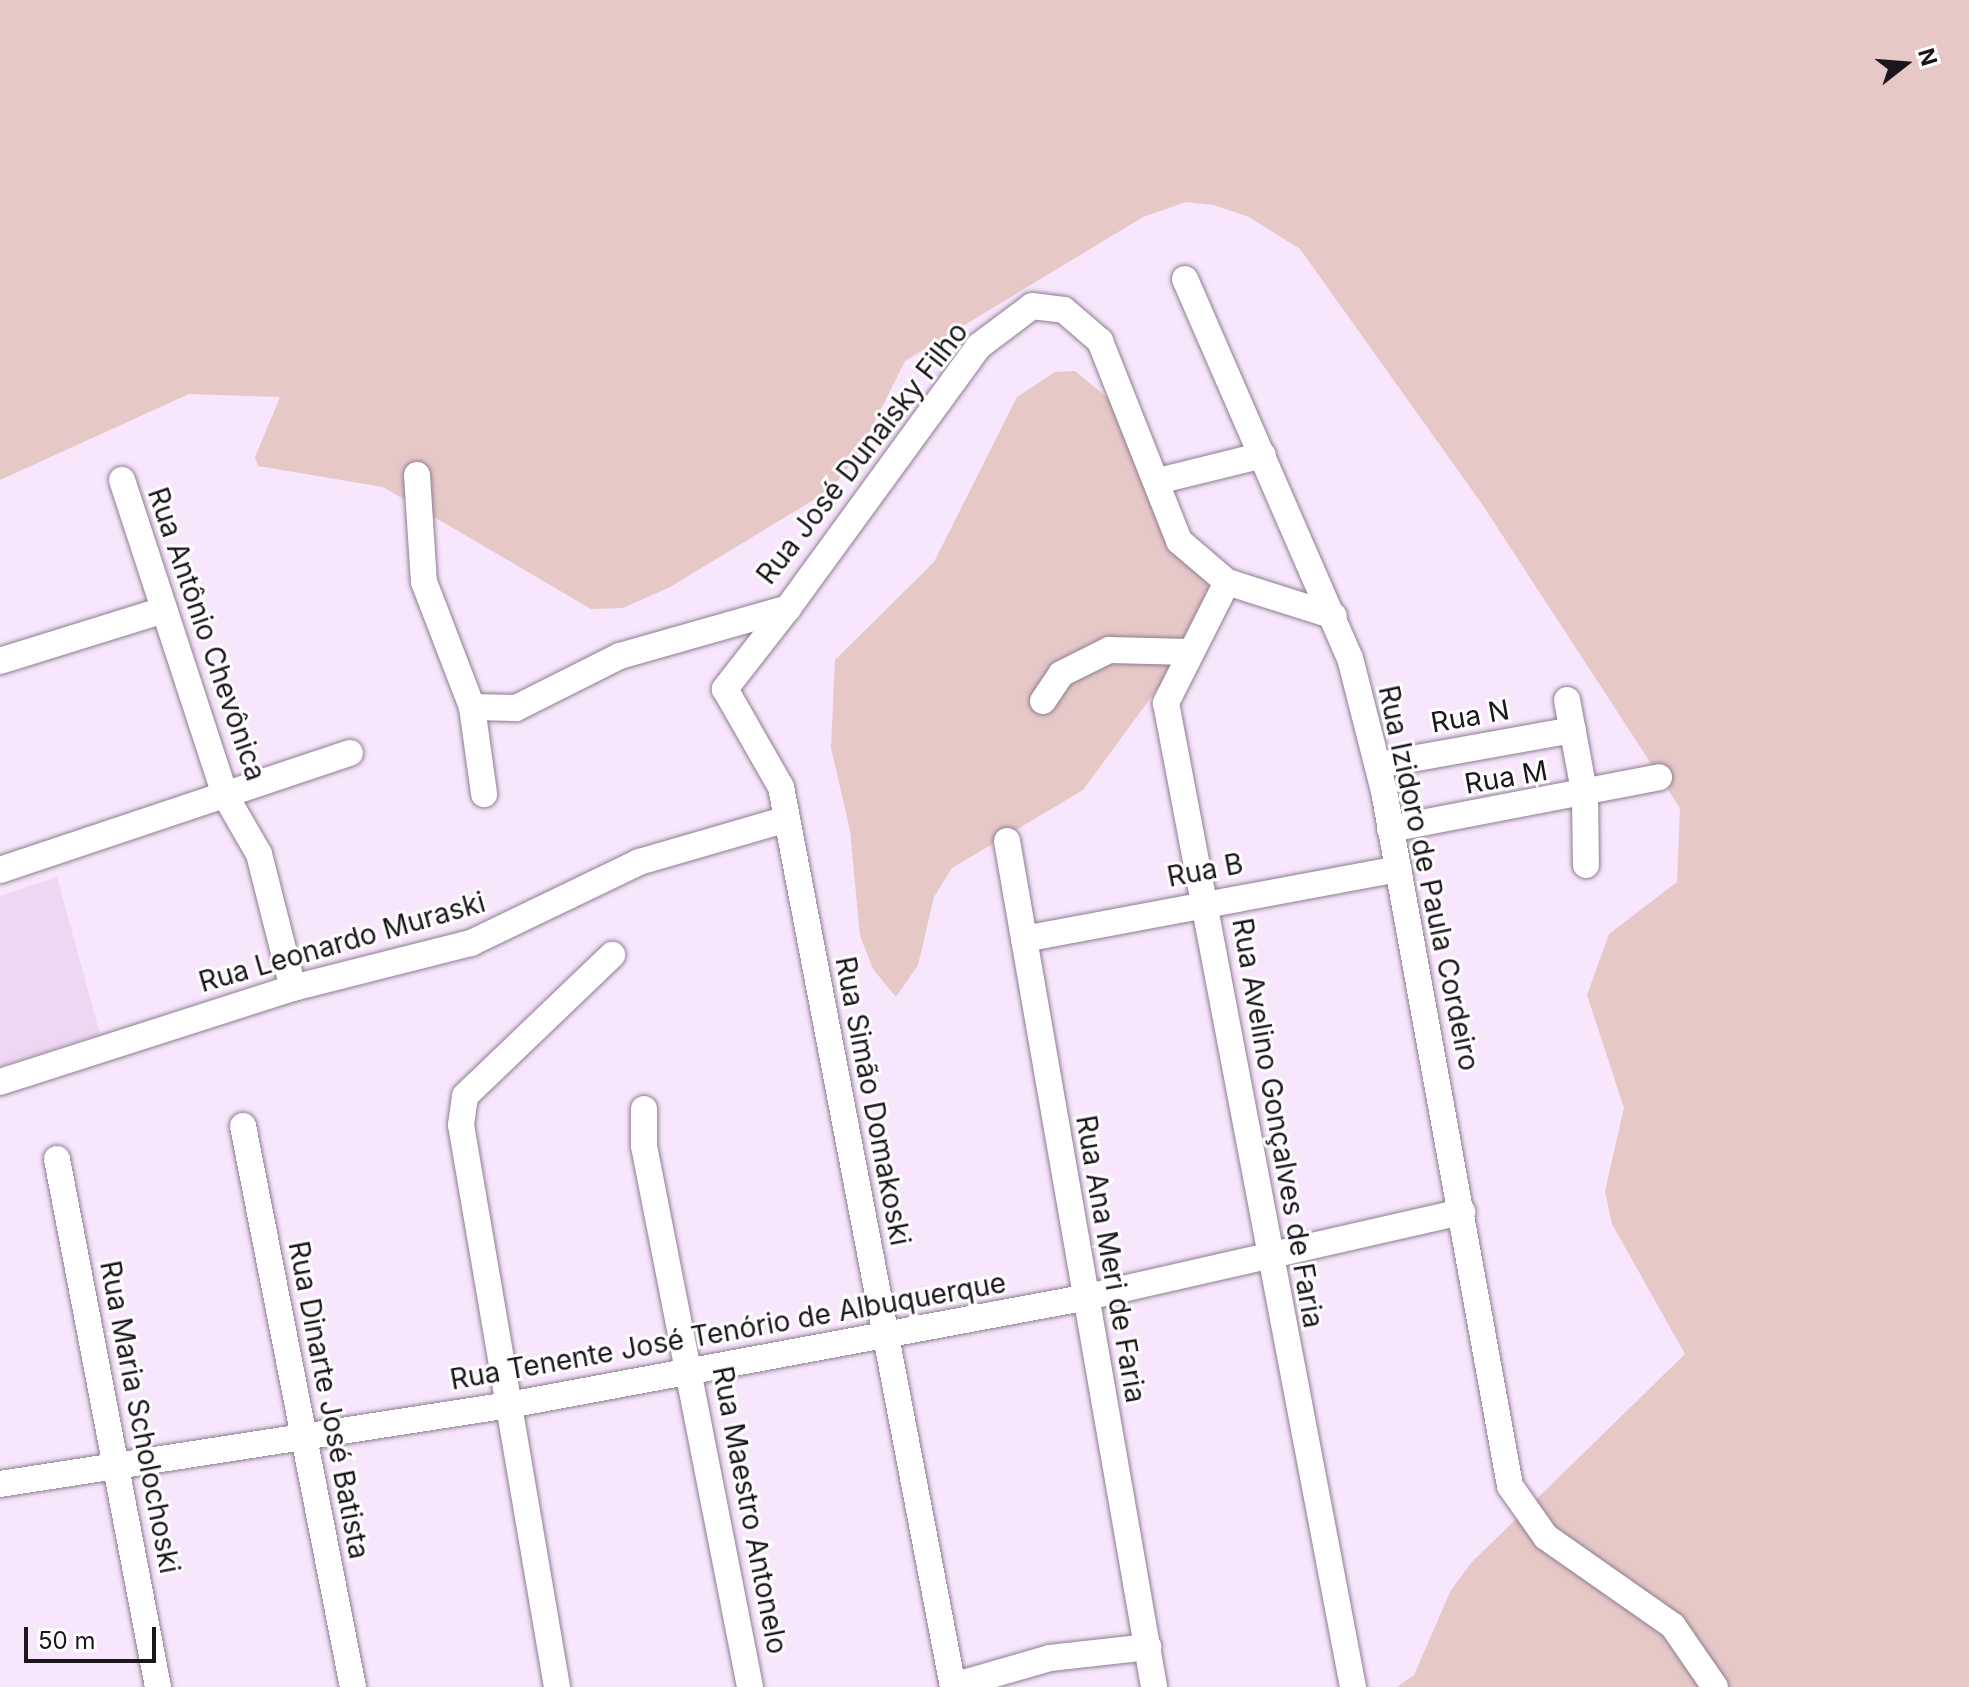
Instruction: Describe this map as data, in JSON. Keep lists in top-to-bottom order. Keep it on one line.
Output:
{"streets":{"street":["Rua José Dunaisky Filho","Rua Antônio Chevônica","Rua N","Rua M","Rua B","Rua Izidoro de Paula Cordeiro","Rua Leonardo Muraski","Rua Simão Domakoski","Rua Avelino Gonçalves de Faria","Rua Ana Meri de Faria","Rua Tenente José Tenório de Albuquerque","Rua Dinarte José Batista","Rua Maria Scholochoski","Rua Maestro Antonelo"]},"crossings":[["Rua José Dunaisky Filho","Rua Simão Domakoski"],["Rua José Dunaisky Filho","Rua Avelino Gonçalves de Faria"],["Rua Antônio Chevônica","Rua Leonardo Muraski"],["Rua N","Rua Izidoro de Paula Cordeiro"],["Rua M","Rua Izidoro de Paula Cordeiro"],["Rua B","Rua Izidoro de Paula Cordeiro"],["Rua B","Rua Avelino Gonçalves de Faria"],["Rua B","Rua Ana Meri de Faria"],["Rua Izidoro de Paula Cordeiro","Rua Tenente José Tenório de Albuquerque"],["Rua Leonardo Muraski","Rua Simão Domakoski"],["Rua Simão Domakoski","Rua Tenente José Tenório de Albuquerque"],["Rua Avelino Gonçalves de Faria","Rua Tenente José Tenório de Albuquerque"],["Rua Ana Meri de Faria","Rua Tenente José Tenório de Albuquerque"],["Rua Tenente José Tenório de Albuquerque","Rua Dinarte José Batista"],["Rua Tenente José Tenório de Albuquerque","Rua Maria Scholochoski"],["Rua Tenente José Tenório de Albuquerque","Rua Maestro Antonelo"]],"scale_bar":"50 m","north":"right"}
